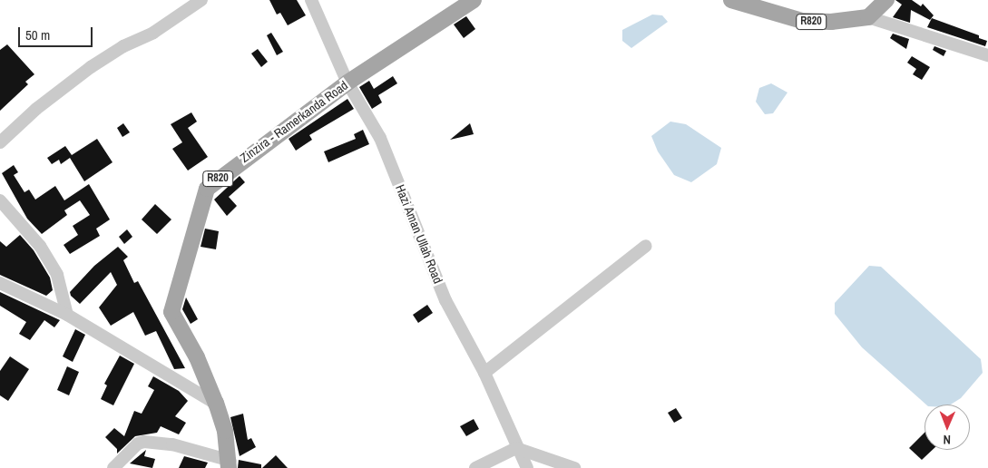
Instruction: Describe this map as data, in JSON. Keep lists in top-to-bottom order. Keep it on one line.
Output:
{"streets":{"main road":["R820","Zinzira - Ramerkanda Road"],"street":["Hazi Aman Ullah Road"]},"crossings":[["Zinzira - Ramerkanda Road","Hazi Aman Ullah Road"]],"scale_bar":"50 m","north":"bottom"}
